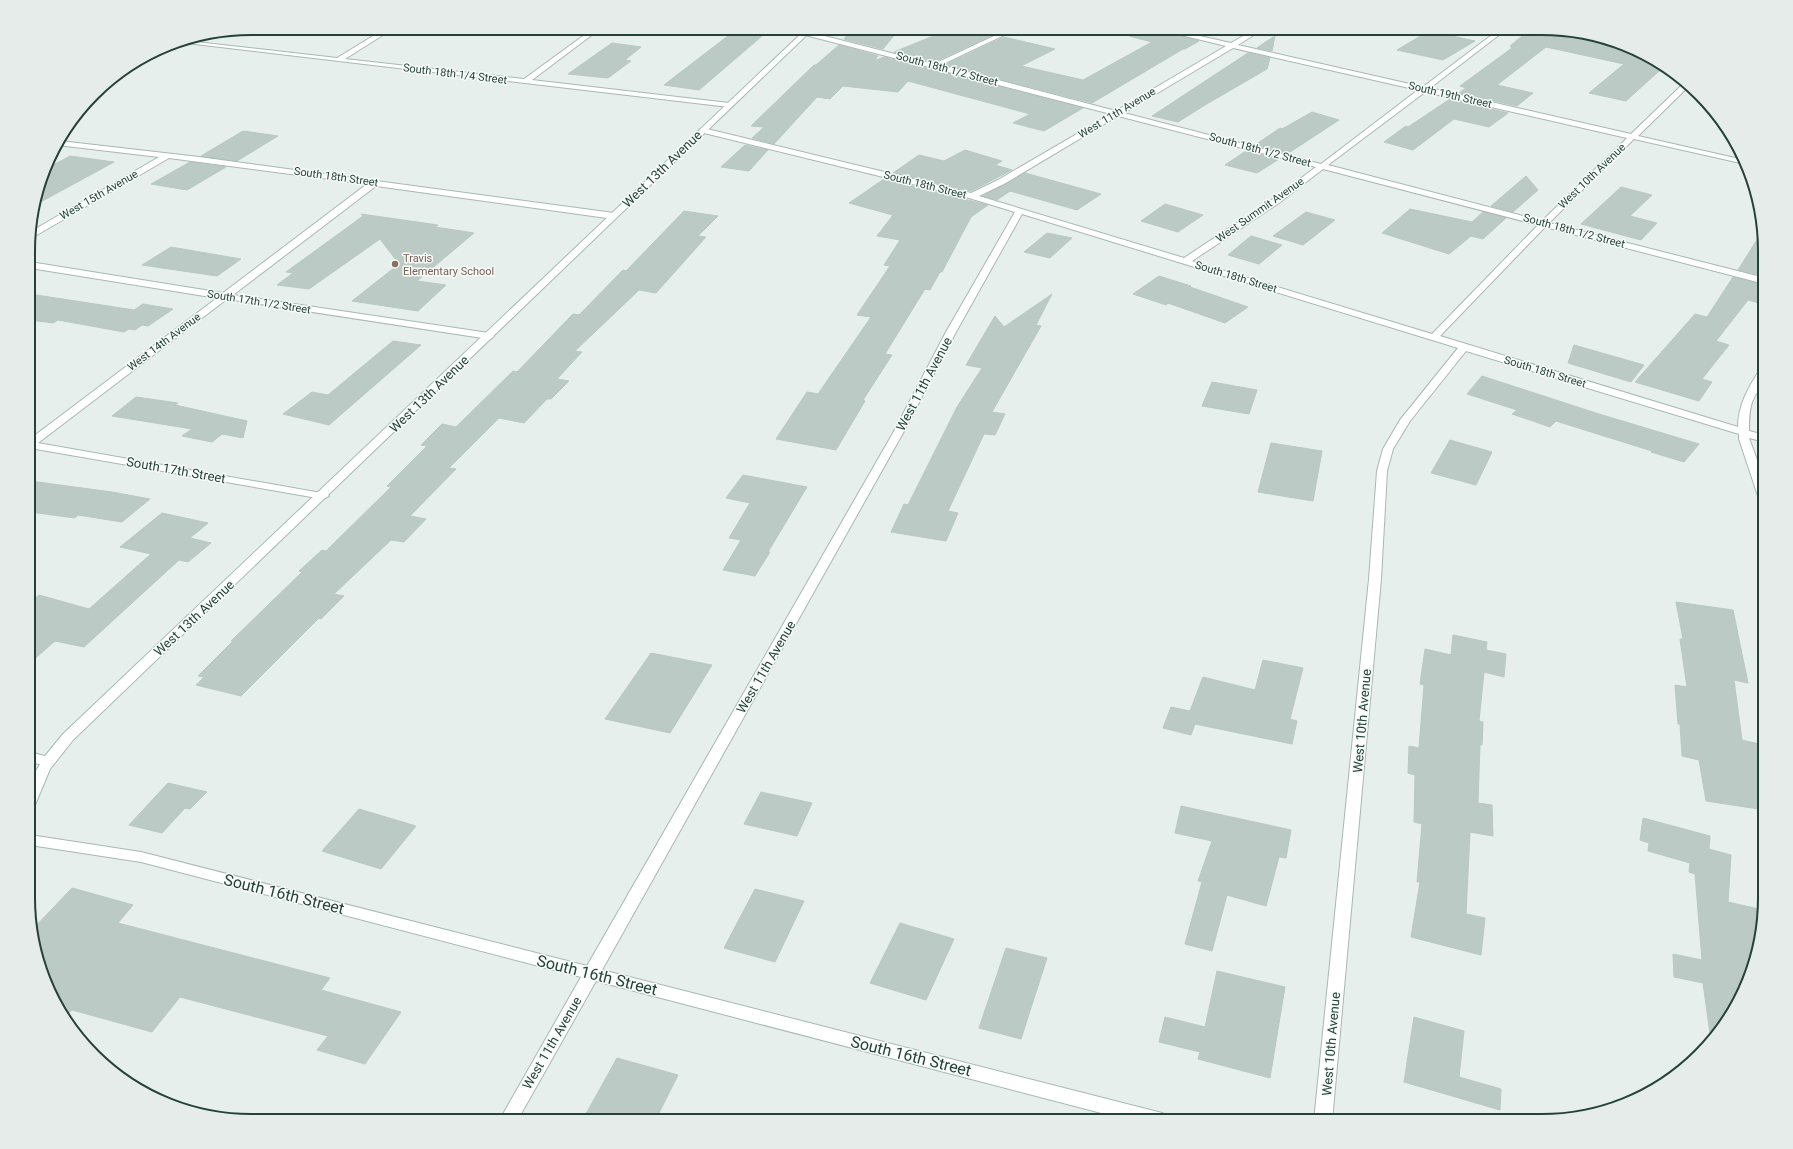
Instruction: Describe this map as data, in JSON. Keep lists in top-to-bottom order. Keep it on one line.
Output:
{"streets":{"street":["South 18th 1/2 Street","South 18th 1/4 Street","South 19th Street","West 11th Avenue","West 13th Avenue","West 10th Avenue","South 18th Street","West 15th Avenue","West Summit Avenue","South 17th 1/2 Street","West 14th Avenue","South 17th Street","South 16th Street"]},"crossings":[["South 18th 1/2 Street","West 11th Avenue"],["South 18th 1/2 Street","West 10th Avenue"],["South 18th 1/2 Street","West Summit Avenue"],["South 18th 1/4 Street","West 13th Avenue"],["South 19th Street","West 11th Avenue"],["South 19th Street","West 10th Avenue"],["South 19th Street","West Summit Avenue"],["West 11th Avenue","South 18th Street"],["West 11th Avenue","South 16th Street"],["West 13th Avenue","South 18th Street"],["West 13th Avenue","South 17th 1/2 Street"],["West 13th Avenue","South 17th Street"],["West 10th Avenue","South 18th Street"],["South 18th Street","West 15th Avenue"],["South 18th Street","West Summit Avenue"],["South 18th Street","West 14th Avenue"],["South 17th 1/2 Street","West 14th Avenue"]],"places":["Travis Elementary School"]}
